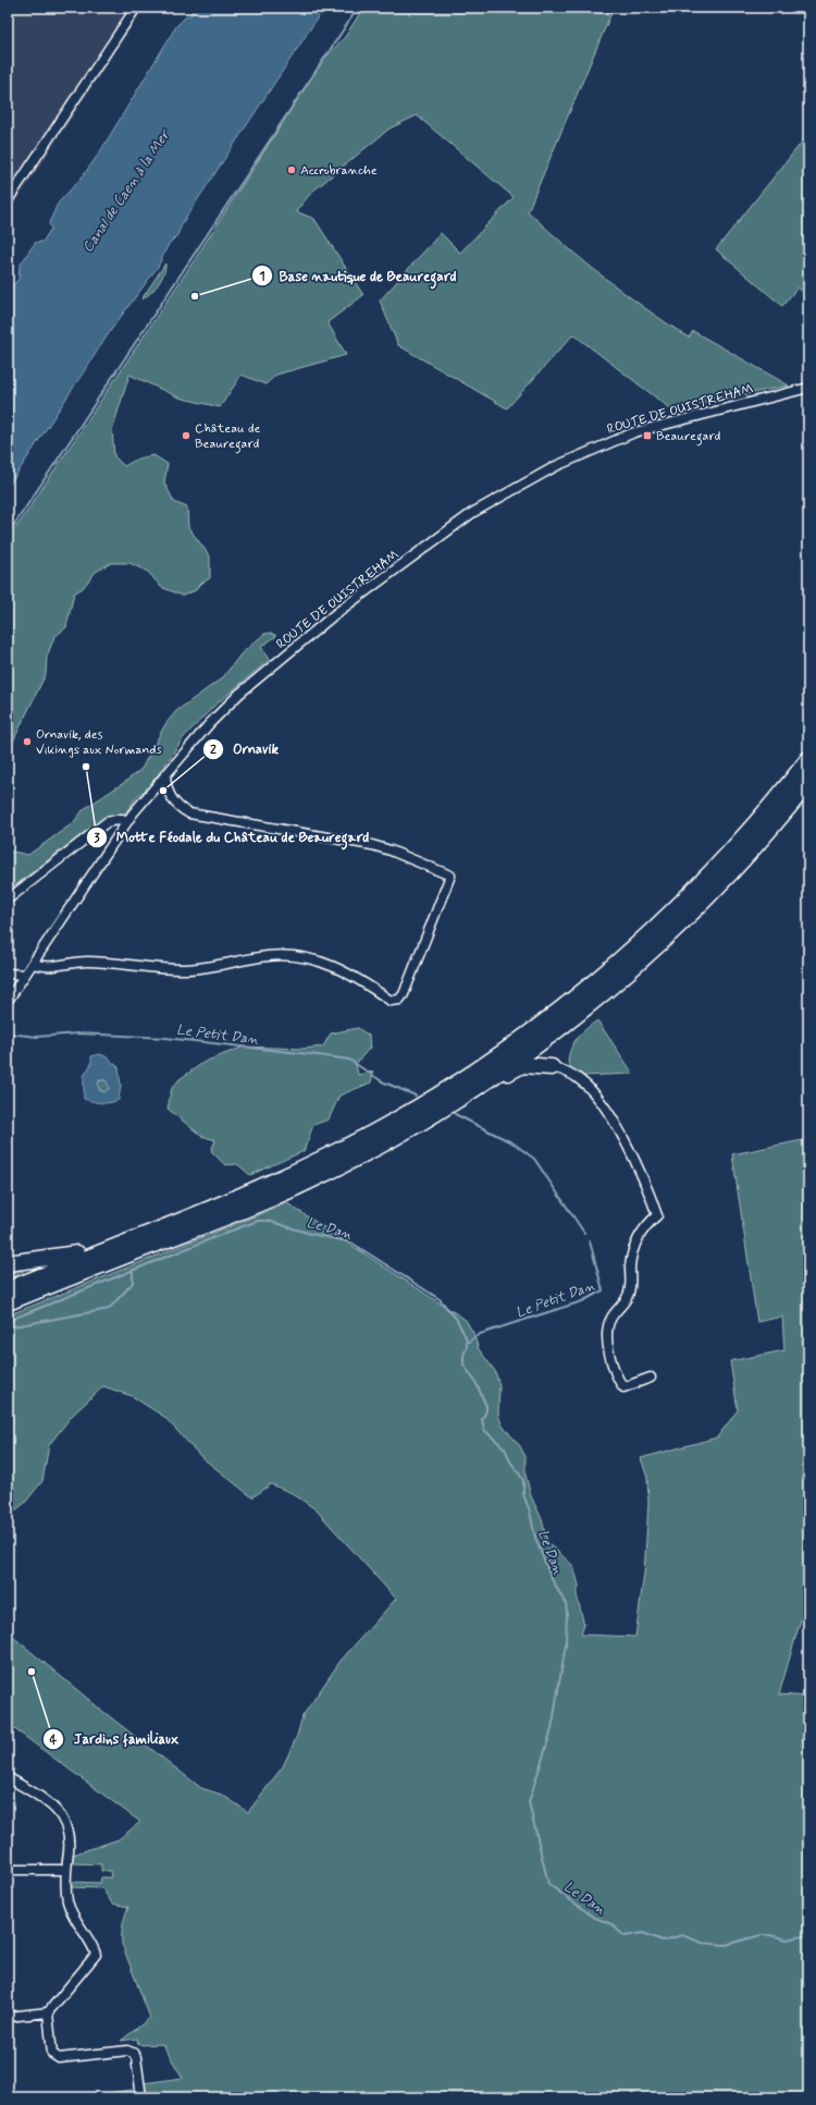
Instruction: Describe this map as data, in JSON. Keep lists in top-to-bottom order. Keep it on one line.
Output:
{"streets":{"street":["ROUTE DE OUISTREHAM"]},"water":["Canal de Caen à la Mer","Le Petit Dan","Le Dan"],"places":{"other":["Accrobranche","Base nautique de Beauregard","Château de Beauregard","Ornavik, des Vikings aux Normands","Motte Féodale du Château de Beauregard","Ornavik","Jardins familiaux"],"transit":["Beauregard"]}}
